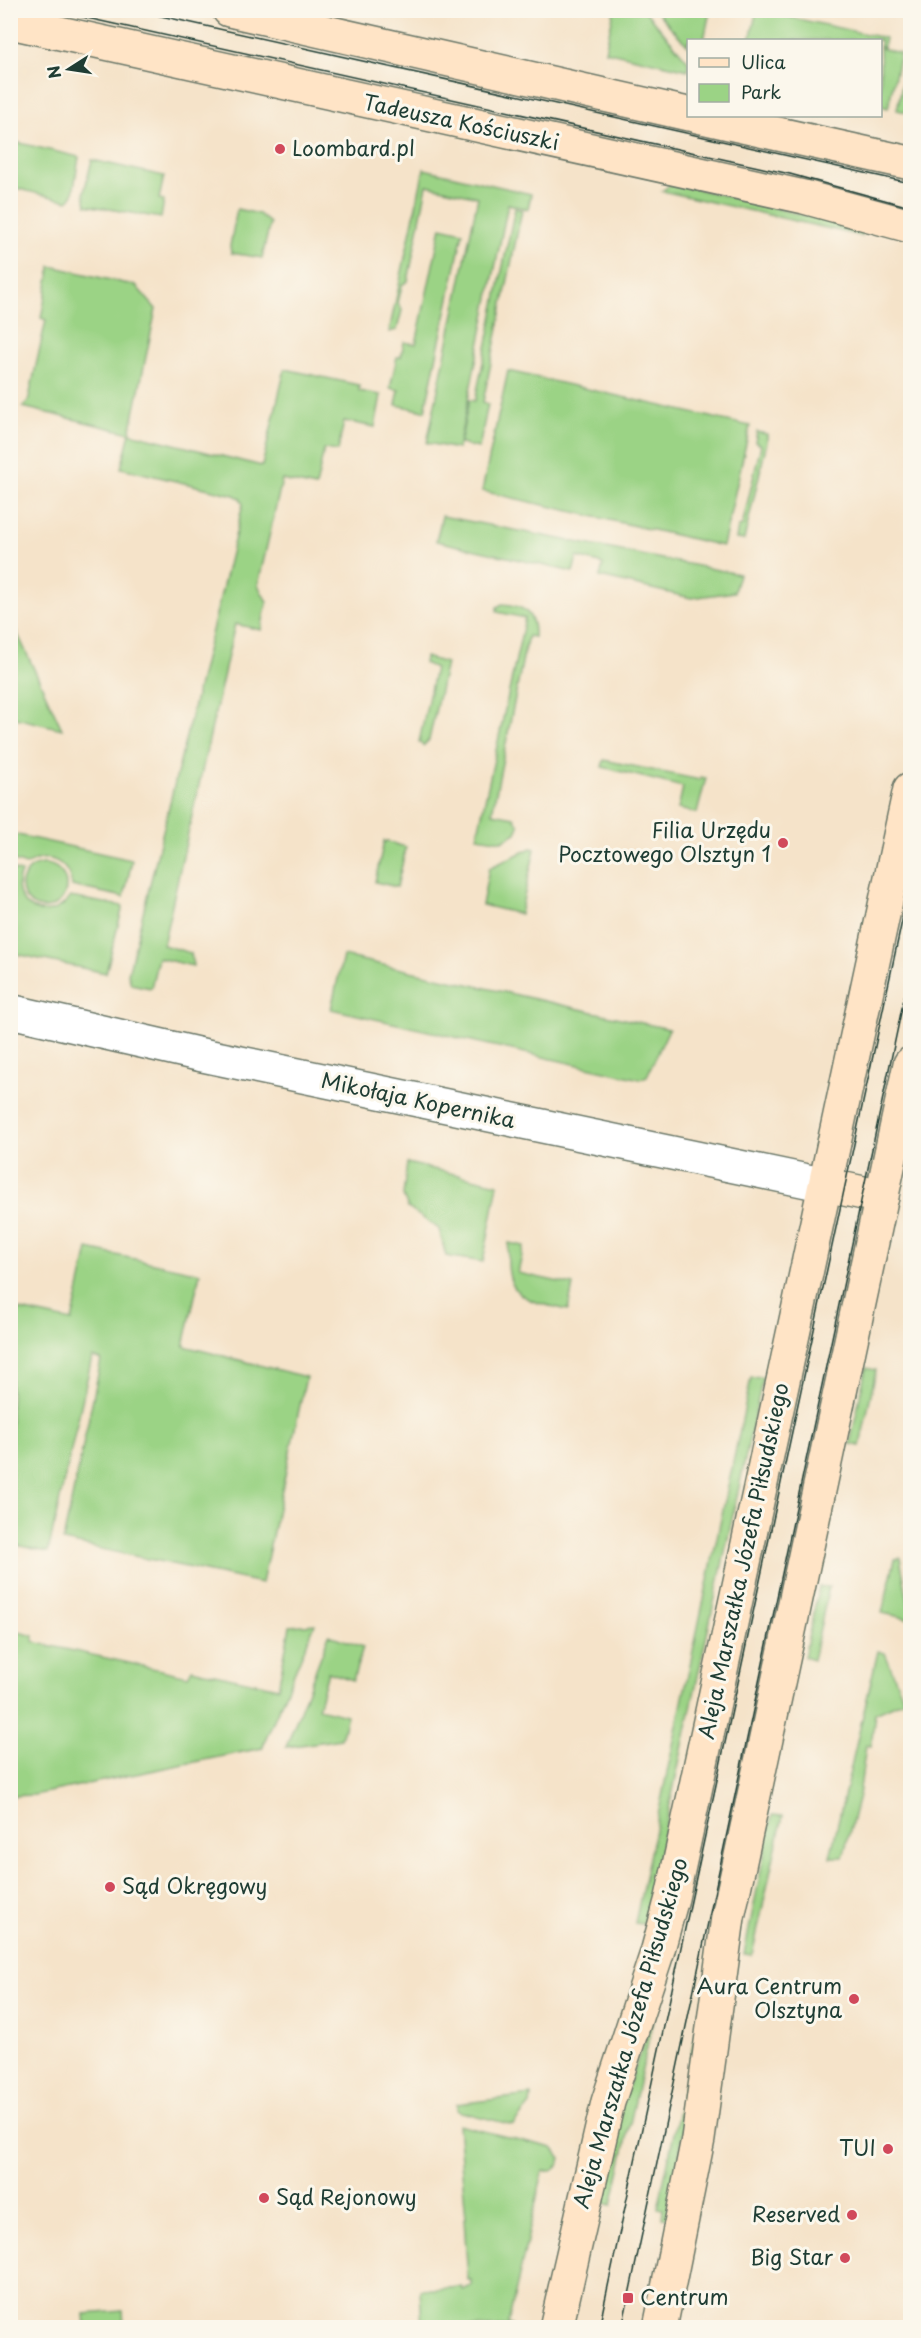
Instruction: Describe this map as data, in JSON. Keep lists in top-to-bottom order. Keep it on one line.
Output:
{"streets":{"street":["Tadeusza Kościuszki","Mikołaja Kopernika","Aleja Marszałka Józefa Piłsudskiego"]},"crossings":[["Mikołaja Kopernika","Aleja Marszałka Józefa Piłsudskiego"]],"places":{"other":["Loombard.pl","Filia Urzędu Pocztowego Olsztyn 1","Sąd Okręgowy","Aura Centrum Olsztyna","TUI","Sąd Rejonowy","Reserved","Big Star"],"transit":["Centrum"]},"legend":["Ulica","Park"],"north":"left"}
